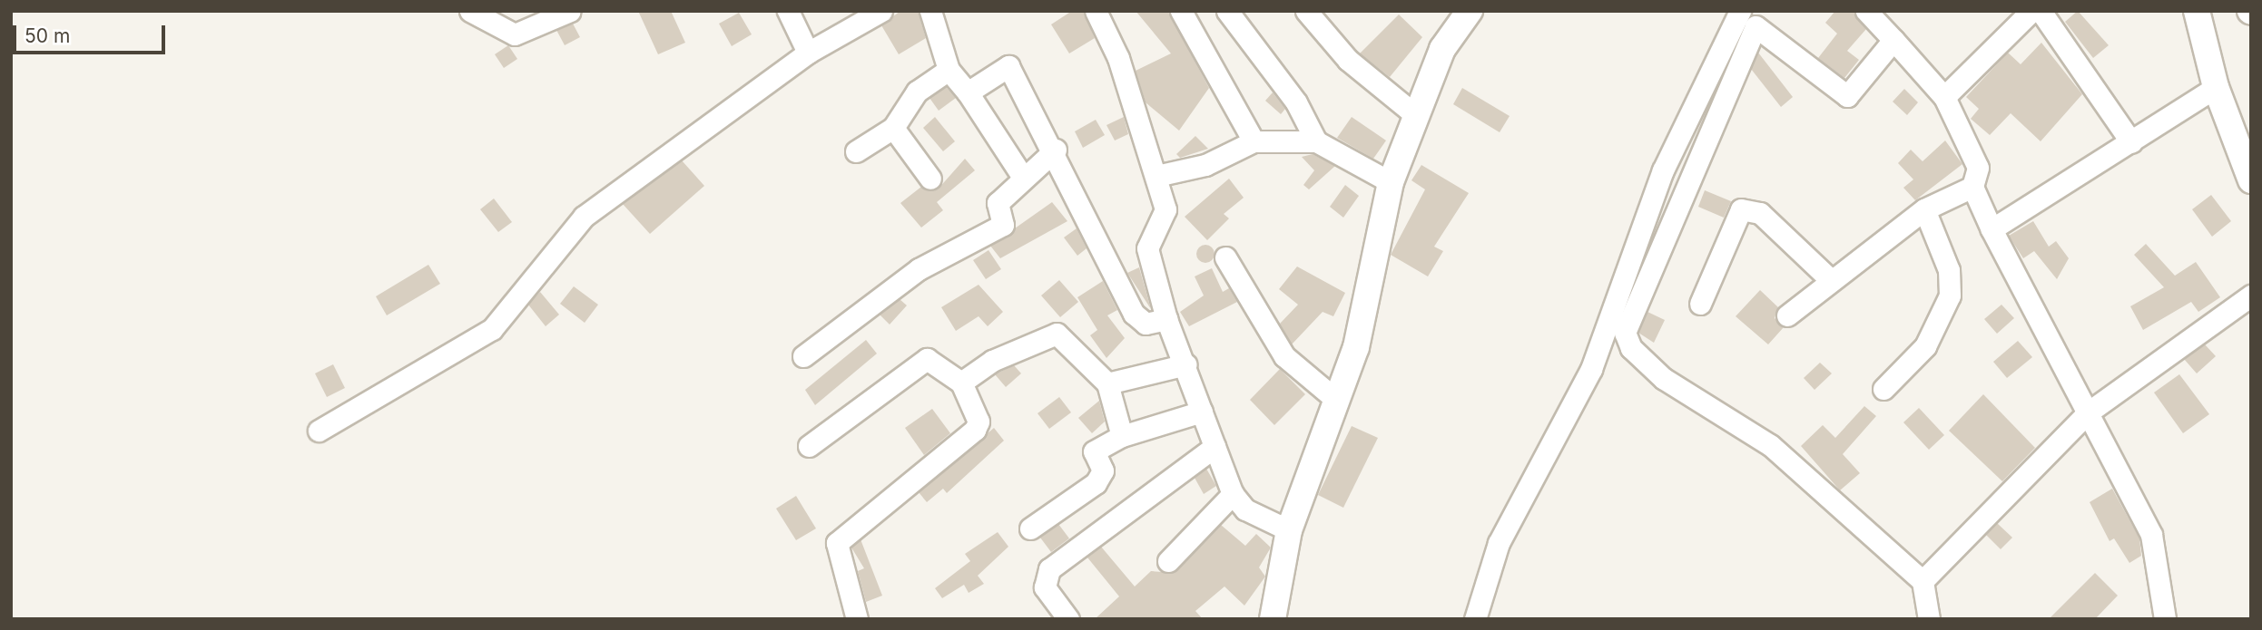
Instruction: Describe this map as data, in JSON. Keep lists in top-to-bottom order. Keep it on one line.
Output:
{"scale_bar":"50 m"}
